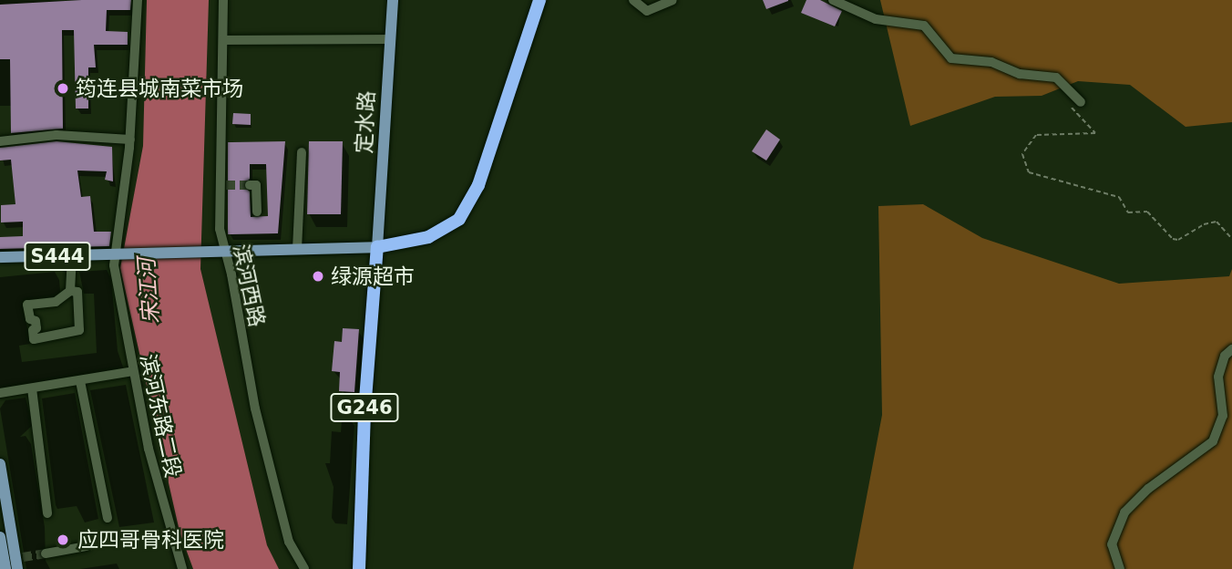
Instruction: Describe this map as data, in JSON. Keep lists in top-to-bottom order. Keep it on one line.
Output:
{"streets":{"highway":["G246"],"main road":["定水路","S444"],"street":["滨河西路","滨河东路二段"]},"crossings":[["定水路","S444"],["定水路","G246"],["S444","滨河西路"],["S444","G246"],["S444","滨河东路二段"]],"water":["宋江河"],"places":["筠连县城南菜市场","绿源超市","应四哥骨科医院"]}
